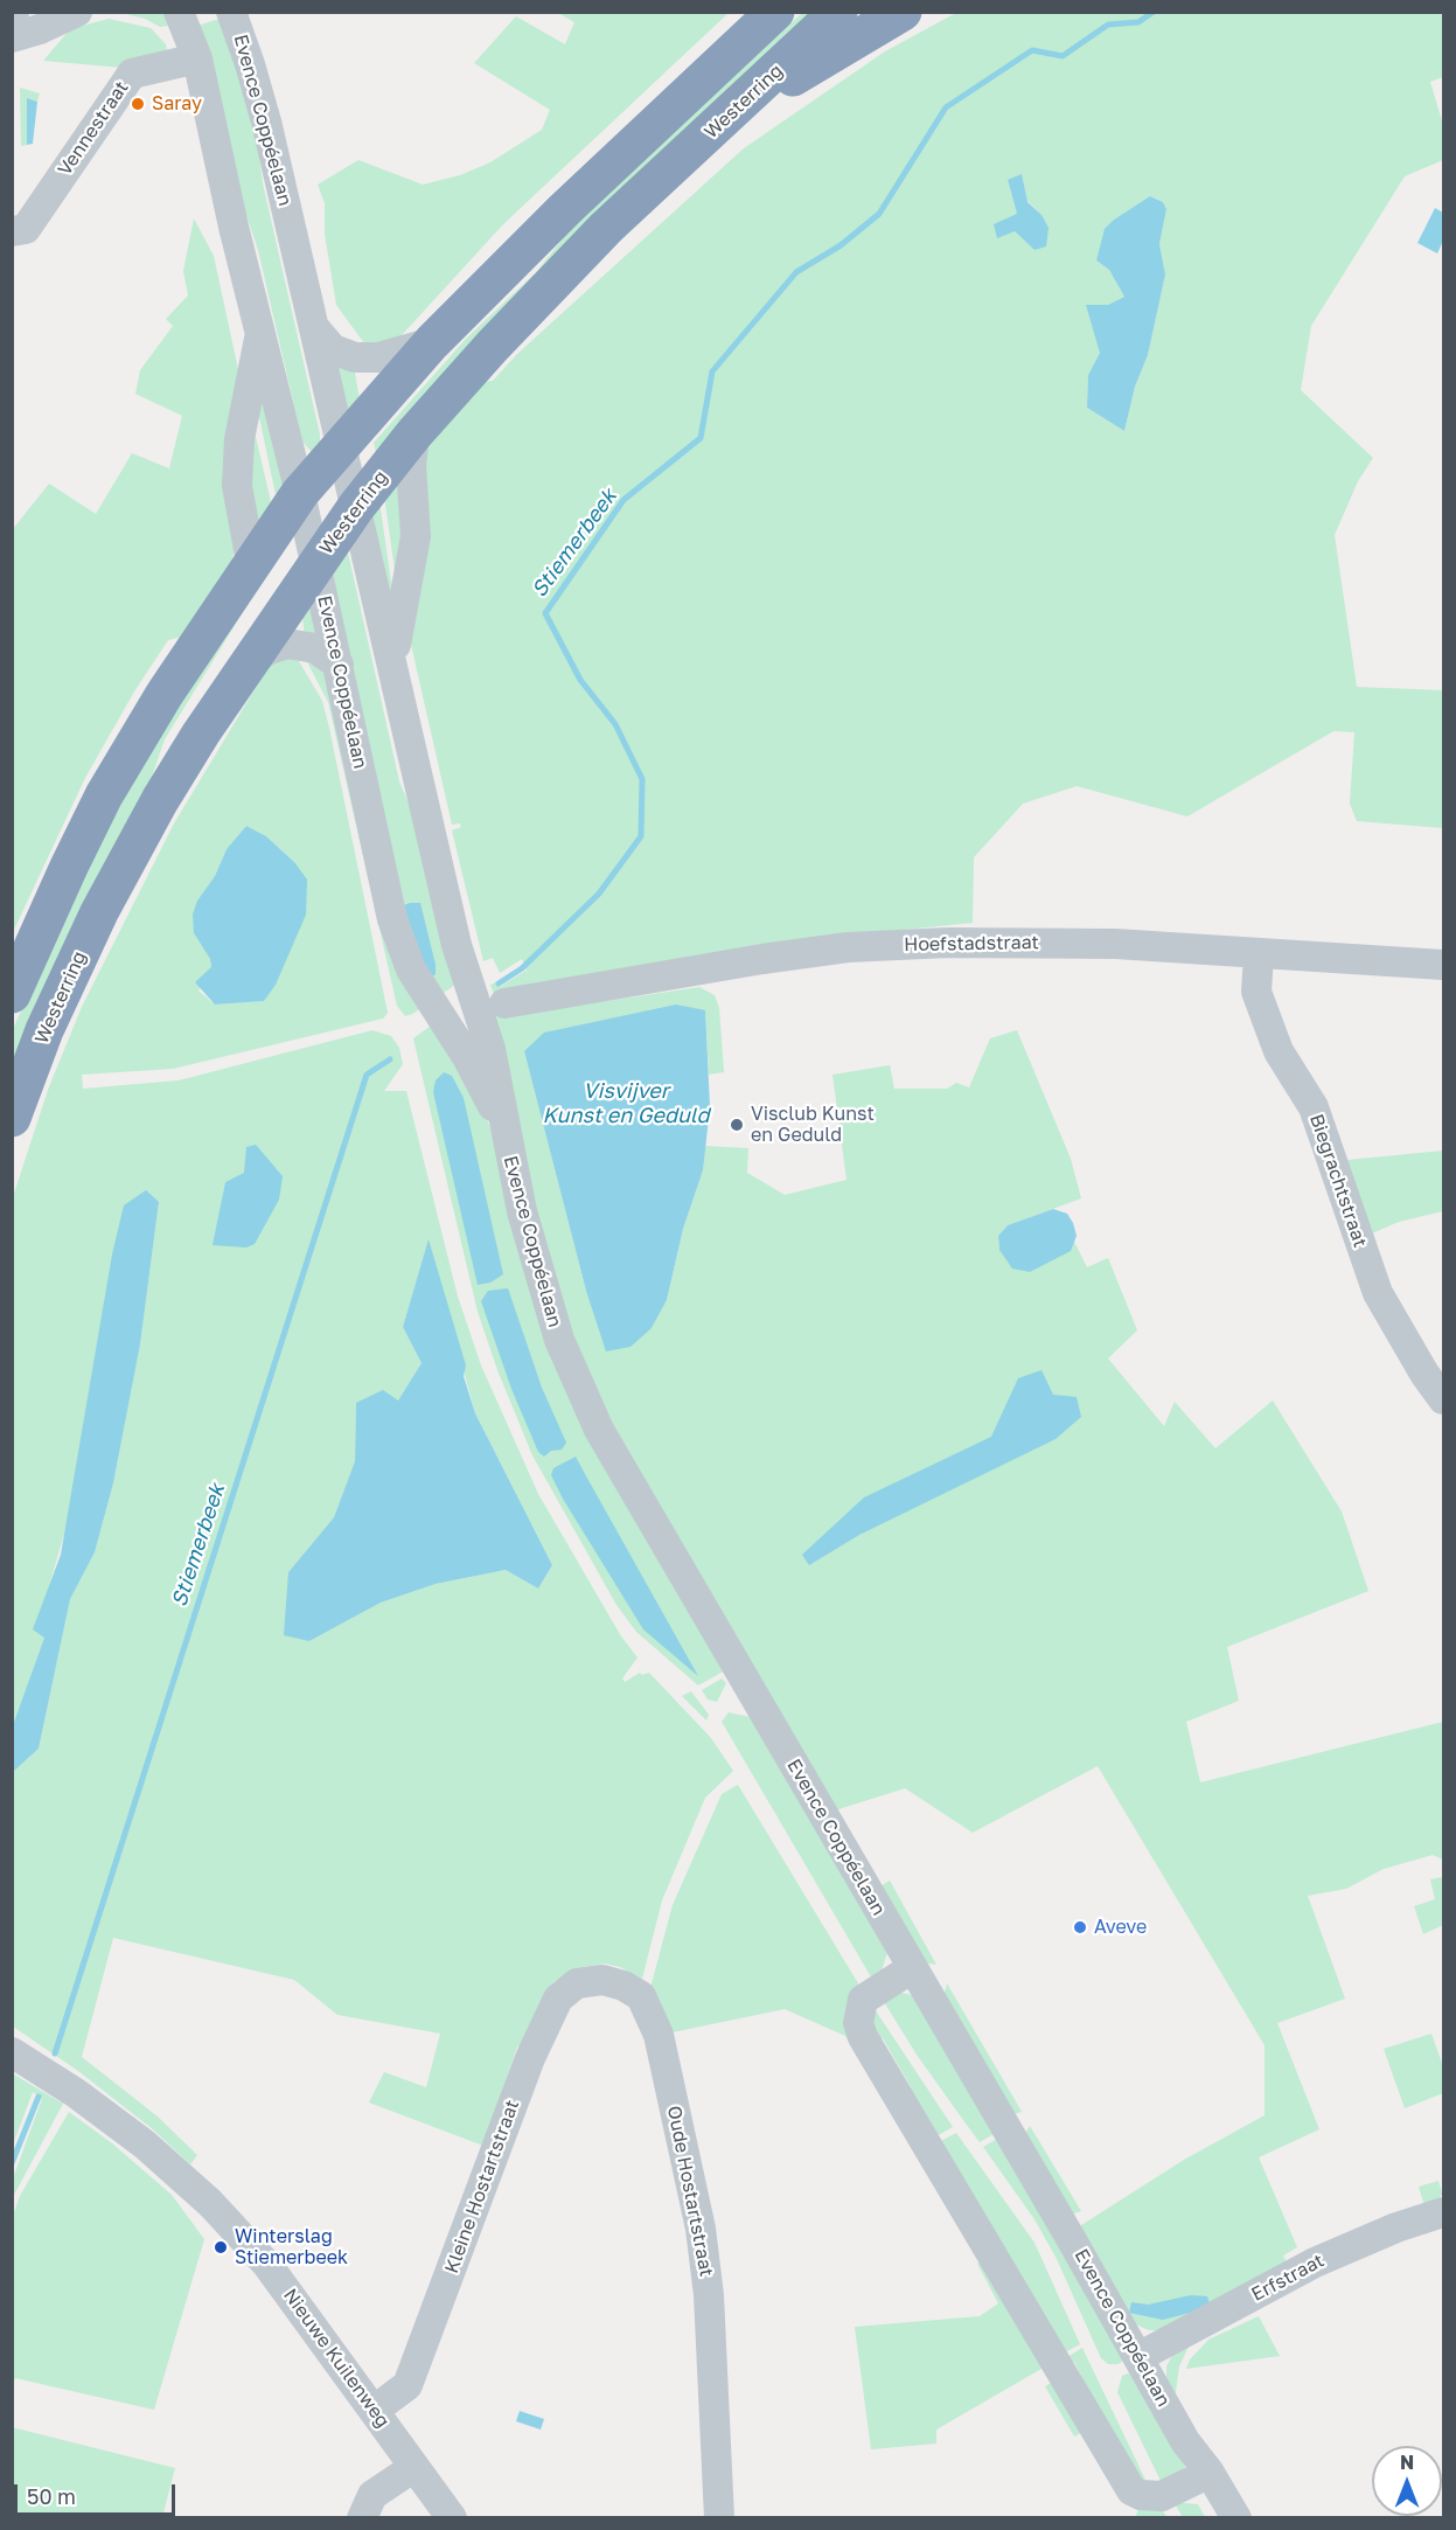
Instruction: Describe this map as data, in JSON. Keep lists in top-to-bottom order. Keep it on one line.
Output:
{"streets":{"highway":["Westerring"],"street":["Evence Coppéelaan","Vennestraat","Hoefstadstraat","Biegrachtstraat","Kleine Hostartstraat","Oude Hostartstraat","Erfstraat","Nieuwe Kuilenweg"]},"crossings":[["Westerring","Evence Coppéelaan"],["Evence Coppéelaan","Vennestraat"],["Evence Coppéelaan","Erfstraat"],["Hoefstadstraat","Biegrachtstraat"],["Kleine Hostartstraat","Oude Hostartstraat"],["Kleine Hostartstraat","Nieuwe Kuilenweg"]],"water":["Stiemerbeek","Visvijver Kunst en Geduld"],"places":["Saray","Visclub Kunst en Geduld","Aveve","Winterslag Stiemerbeek"],"scale_bar":"50 m","north":"top"}
